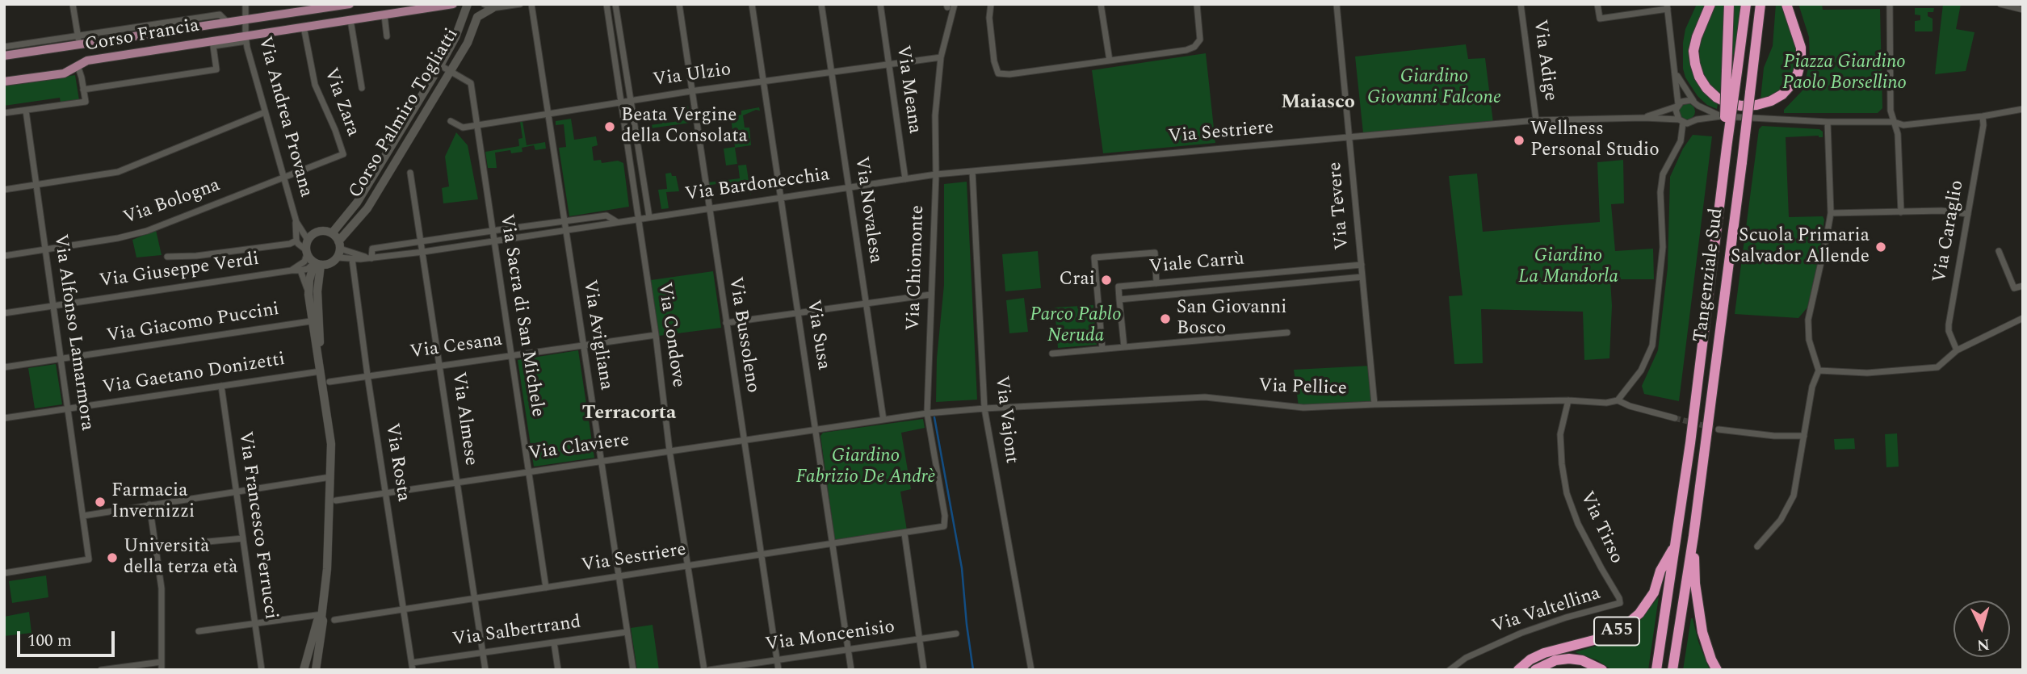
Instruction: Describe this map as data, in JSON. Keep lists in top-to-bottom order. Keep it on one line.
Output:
{"streets":{"highway":["Tangenziale Sud","A55"],"main road":["Corso Francia"],"street":["Via Adige","Via Ulzio","Via Meana","Via Zara","Corso Palmiro Togliatti","Via Andrea Provana","Via Sestriere","Via Bardonecchia","Via Bologna","Via Tevere","Via Novalesa","Via Caraglio","Viale Carrù","Via Chiomonte","Via Giuseppe Verdi","Via Sacra di San Michele","Via Giacomo Puccini","Via Alfonso Lamarmora","Via Avigliana","Via Condove","Via Bussoleno","Via Susa","Via Cesana","Via Gaetano Donizetti","Via Pellice","Via Almese","Via Vajont","Via Claviere","Via Rosta","Via Francesco Ferrucci","Via Tirso","Via Valtellina","Via Salbertrand","Via Moncenisio"]},"crossings":[["Corso Francia","Via Zara"],["Corso Francia","Via Andrea Provana"],["Via Adige","Via Sestriere"],["Via Ulzio","Via Meana"],["Via Ulzio","Via Novalesa"],["Via Ulzio","Via Chiomonte"],["Via Ulzio","Via Sacra di San Michele"],["Via Ulzio","Via Avigliana"],["Via Ulzio","Via Condove"],["Via Ulzio","Via Bussoleno"],["Via Ulzio","Via Susa"],["Via Meana","Via Bardonecchia"],["Via Zara","Via Bologna"],["Corso Palmiro Togliatti","Via Andrea Provana"],["Corso Palmiro Togliatti","Via Bardonecchia"],["Corso Palmiro Togliatti","Via Giuseppe Verdi"],["Corso Palmiro Togliatti","Via Sacra di San Michele"],["Via Andrea Provana","Via Bardonecchia"],["Via Andrea Provana","Via Bologna"],["Via Andrea Provana","Via Giuseppe Verdi"],["Via Sestriere","Via Bardonecchia"],["Via Sestriere","Via Tevere"],["Via Sestriere","Via Chiomonte"],["Via Sestriere","Via Sacra di San Michele"],["Via Sestriere","Via Avigliana"],["Via Sestriere","Via Condove"],["Via Sestriere","Via Bussoleno"],["Via Sestriere","Via Susa"],["Via Sestriere","Via Almese"],["Via Sestriere","Via Vajont"],["Via Sestriere","Via Rosta"],["Via Bardonecchia","Via Novalesa"],["Via Bardonecchia","Via Chiomonte"],["Via Bardonecchia","Via Giuseppe Verdi"],["Via Bardonecchia","Via Sacra di San Michele"],["Via Bardonecchia","Via Avigliana"],["Via Bardonecchia","Via Condove"],["Via Bardonecchia","Via Bussoleno"],["Via Bardonecchia","Via Susa"],["Via Bardonecchia","Via Almese"],["Via Bardonecchia","Via Rosta"],["Via Bologna","Via Alfonso Lamarmora"],["Via Tevere","Viale Carrù"],["Via Tevere","Via Pellice"],["Via Novalesa","Via Claviere"],["Via Chiomonte","Via Pellice"],["Via Chiomonte","Via Claviere"],["Via Giuseppe Verdi","Via Alfonso Lamarmora"],["Tangenziale Sud","A55"],["Via Sacra di San Michele","Via Cesana"],["Via Sacra di San Michele","Via Claviere"],["Via Giacomo Puccini","Via Alfonso Lamarmora"],["Via Alfonso Lamarmora","Via Gaetano Donizetti"],["Via Avigliana","Via Cesana"],["Via Avigliana","Via Claviere"],["Via Avigliana","Via Salbertrand"],["Via Condove","Via Cesana"],["Via Condove","Via Claviere"],["Via Bussoleno","Via Claviere"],["Via Bussoleno","Via Moncenisio"],["Via Susa","Via Claviere"],["Via Susa","Via Moncenisio"],["Via Cesana","Via Almese"],["Via Cesana","Via Rosta"],["Via Gaetano Donizetti","Via Francesco Ferrucci"],["Via Pellice","Via Vajont"],["Via Pellice","Via Claviere"],["Via Pellice","Via Tirso"],["Via Almese","Via Claviere"],["Via Almese","Via Salbertrand"],["Via Claviere","Via Rosta"],["Via Rosta","Via Salbertrand"],["Via Tirso","Via Valtellina"]],"districts":["Maiasco","Terracorta"],"parks":["Piazza Giardino Paolo Borsellino","Giardino Giovanni Falcone","Giardino La Mandorla","Parco Pablo Neruda","Giardino Fabrizio De Andrè"],"places":["Beata Vergine della Consolata","Wellness Personal Studio","Scuola Primaria Salvador Allende","Crai","San Giovanni Bosco","Farmacia Invernizzi","Università della terza età"],"scale_bar":"100 m","north":"bottom"}
